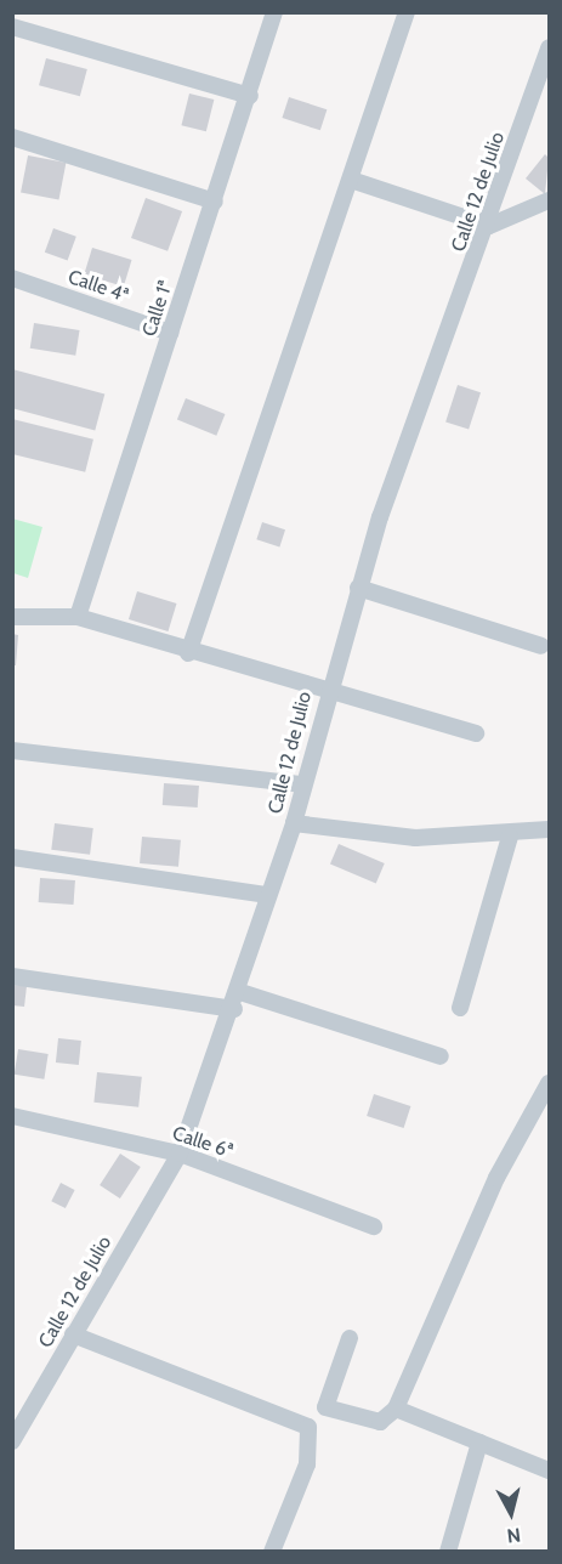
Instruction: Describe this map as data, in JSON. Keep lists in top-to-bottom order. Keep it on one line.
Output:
{"streets":{"street":["Calle 12 de Julio","Calle 4ª","Calle 1ª","Calle 6ª"]},"crossings":[["Calle 12 de Julio","Calle 6ª"],["Calle 4ª","Calle 1ª"]],"north":"bottom"}
